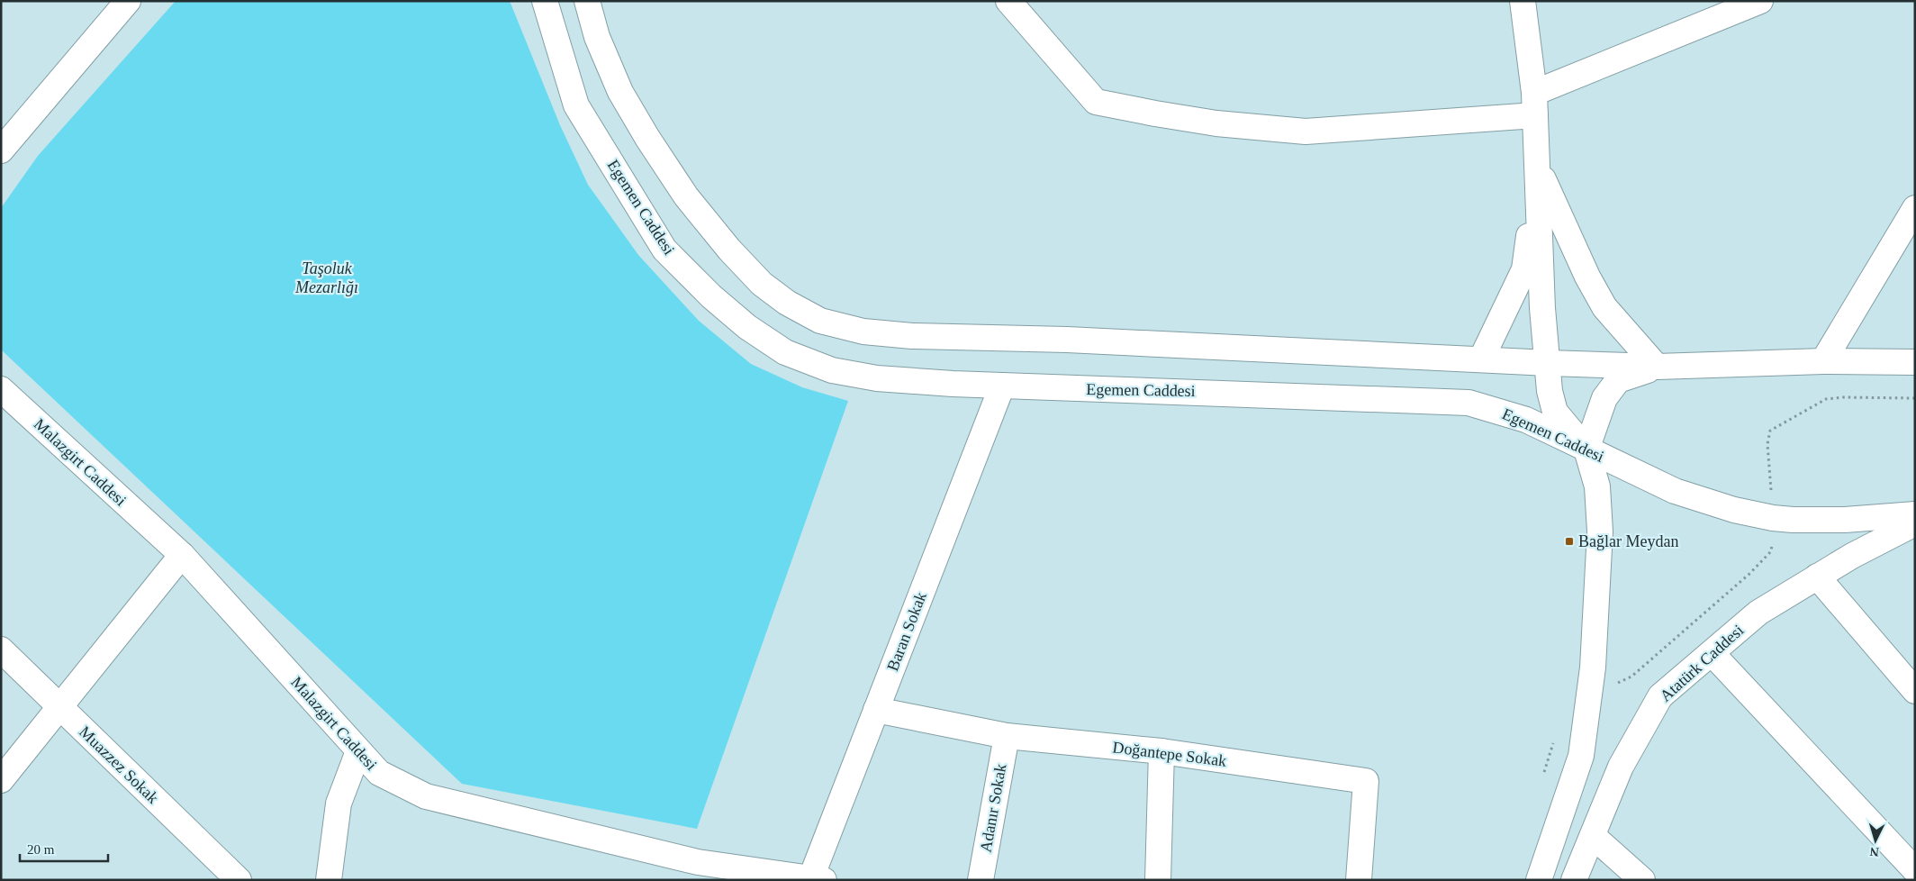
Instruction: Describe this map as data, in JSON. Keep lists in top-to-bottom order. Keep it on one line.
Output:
{"streets":{"street":["Egemen Caddesi","Malazgirt Caddesi","Baran Sokak","Atatürk Caddesi","Doğantepe Sokak","Muazzez Sokak","Adanır Sokak"]},"crossings":[["Egemen Caddesi","Baran Sokak"],["Malazgirt Caddesi","Baran Sokak"],["Baran Sokak","Doğantepe Sokak"],["Doğantepe Sokak","Adanır Sokak"]],"parks":["Taşoluk Mezarlığı"],"places":{"transit":["Bağlar Meydan"]},"scale_bar":"20 m","north":"bottom"}
